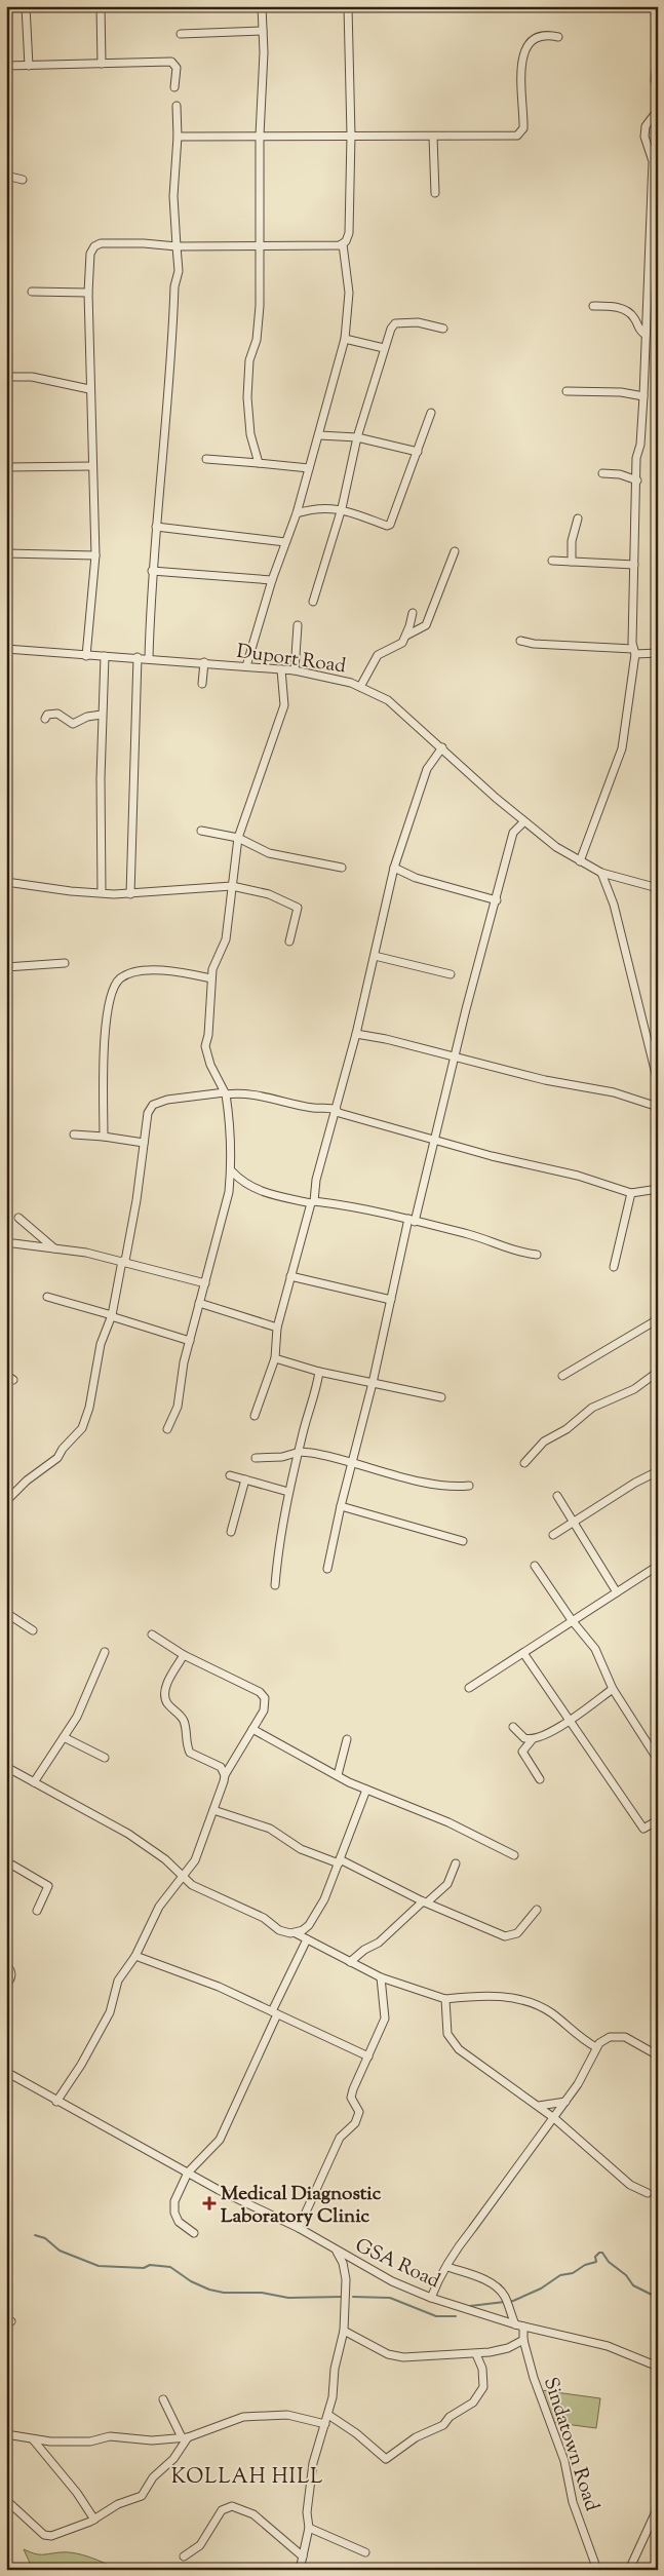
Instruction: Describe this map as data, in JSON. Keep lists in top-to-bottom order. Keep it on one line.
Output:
{"streets":{"street":["Duport Road","GSA Road","Sindatown Road"]},"crossings":[["GSA Road","Sindatown Road"]],"districts":["KOLLAH HILL"],"places":{"health":["Medical Diagnostic Laboratory Clinic"]}}
